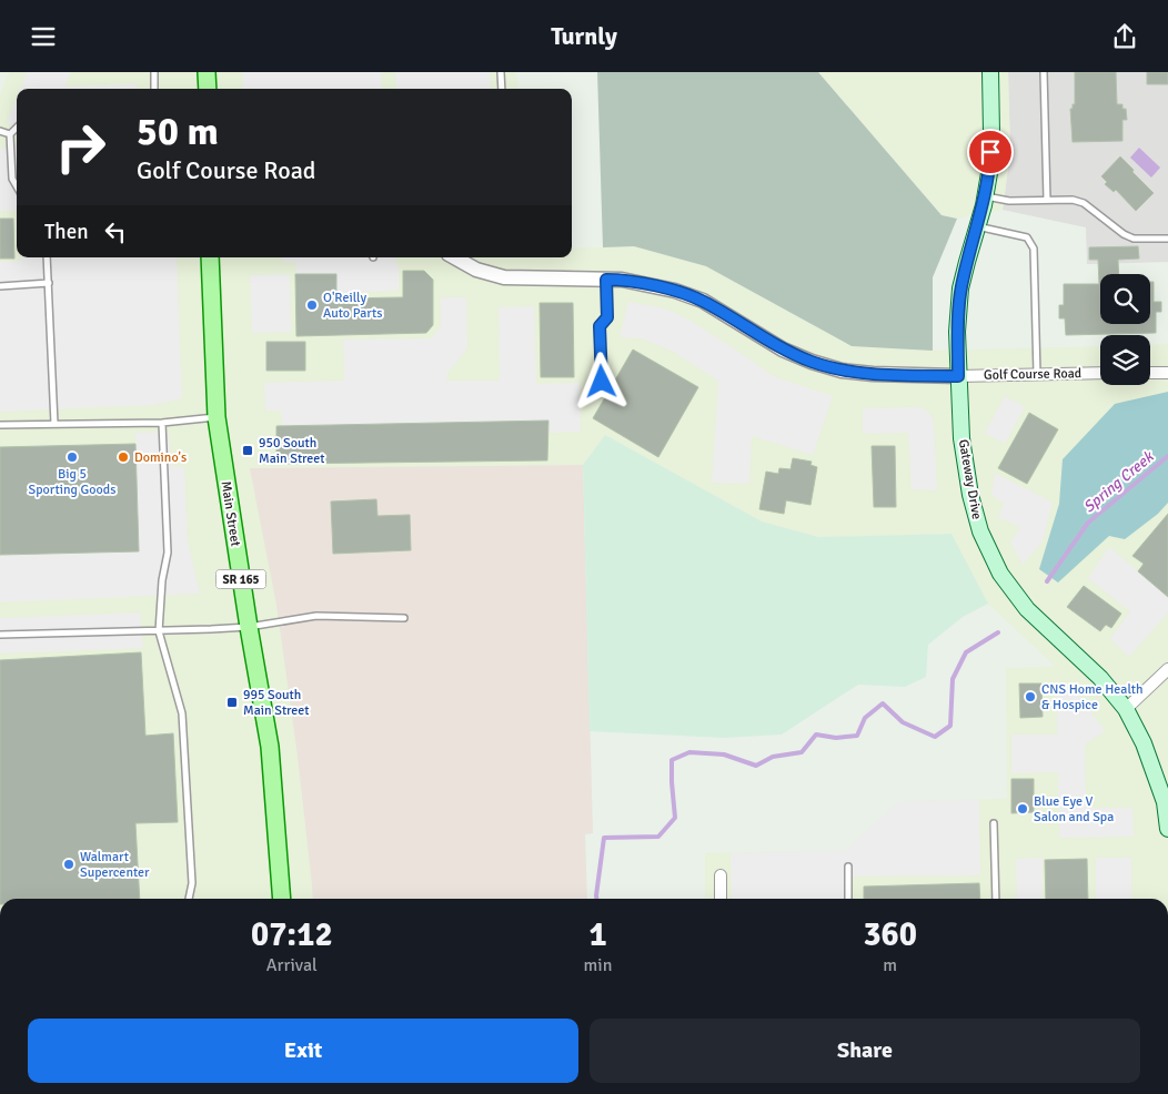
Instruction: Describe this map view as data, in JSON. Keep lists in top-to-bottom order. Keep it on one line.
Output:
{"streets":{"main road":["Gateway Drive","Main Street","SR 165"],"street":["Golf Course Road"]},"crossings":[["Golf Course Road","Gateway Drive"]],"water":["Spring Creek"],"places":{"other":["O'Reilly Auto Parts","Big 5 Sporting Goods","Domino's","CNS Home Health & Hospice","Blue Eye V Salon and Spa","Walmart Supercenter"],"transit":["950 South Main Street","995 South Main Street"]},"page":{"header":"Turnly","turn":["50 m","Golf Course Road"],"then":"Then","eta":["07:12","Arrival","1","min","360","m"],"buttons":["Exit","Share"]}}
